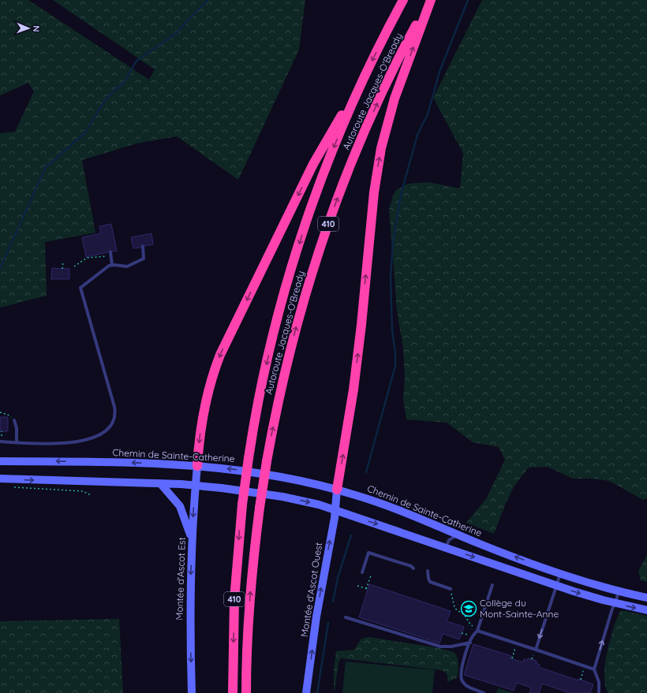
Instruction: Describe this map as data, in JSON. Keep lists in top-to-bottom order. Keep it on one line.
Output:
{"streets":{"highway":["Autoroute Jacques-O'Bready","410"],"main road":["Chemin de Sainte-Catherine","Montée d'Ascot Est","Montée d'Ascot Ouest"]},"crossings":[["Chemin de Sainte-Catherine","Montée d'Ascot Est"],["Chemin de Sainte-Catherine","Montée d'Ascot Ouest"]],"one_way":["Montée d'Ascot Est","Montée d'Ascot Ouest"],"places":{"school or university":["Collège du Mont-Sainte-Anne"]},"north":"right"}
